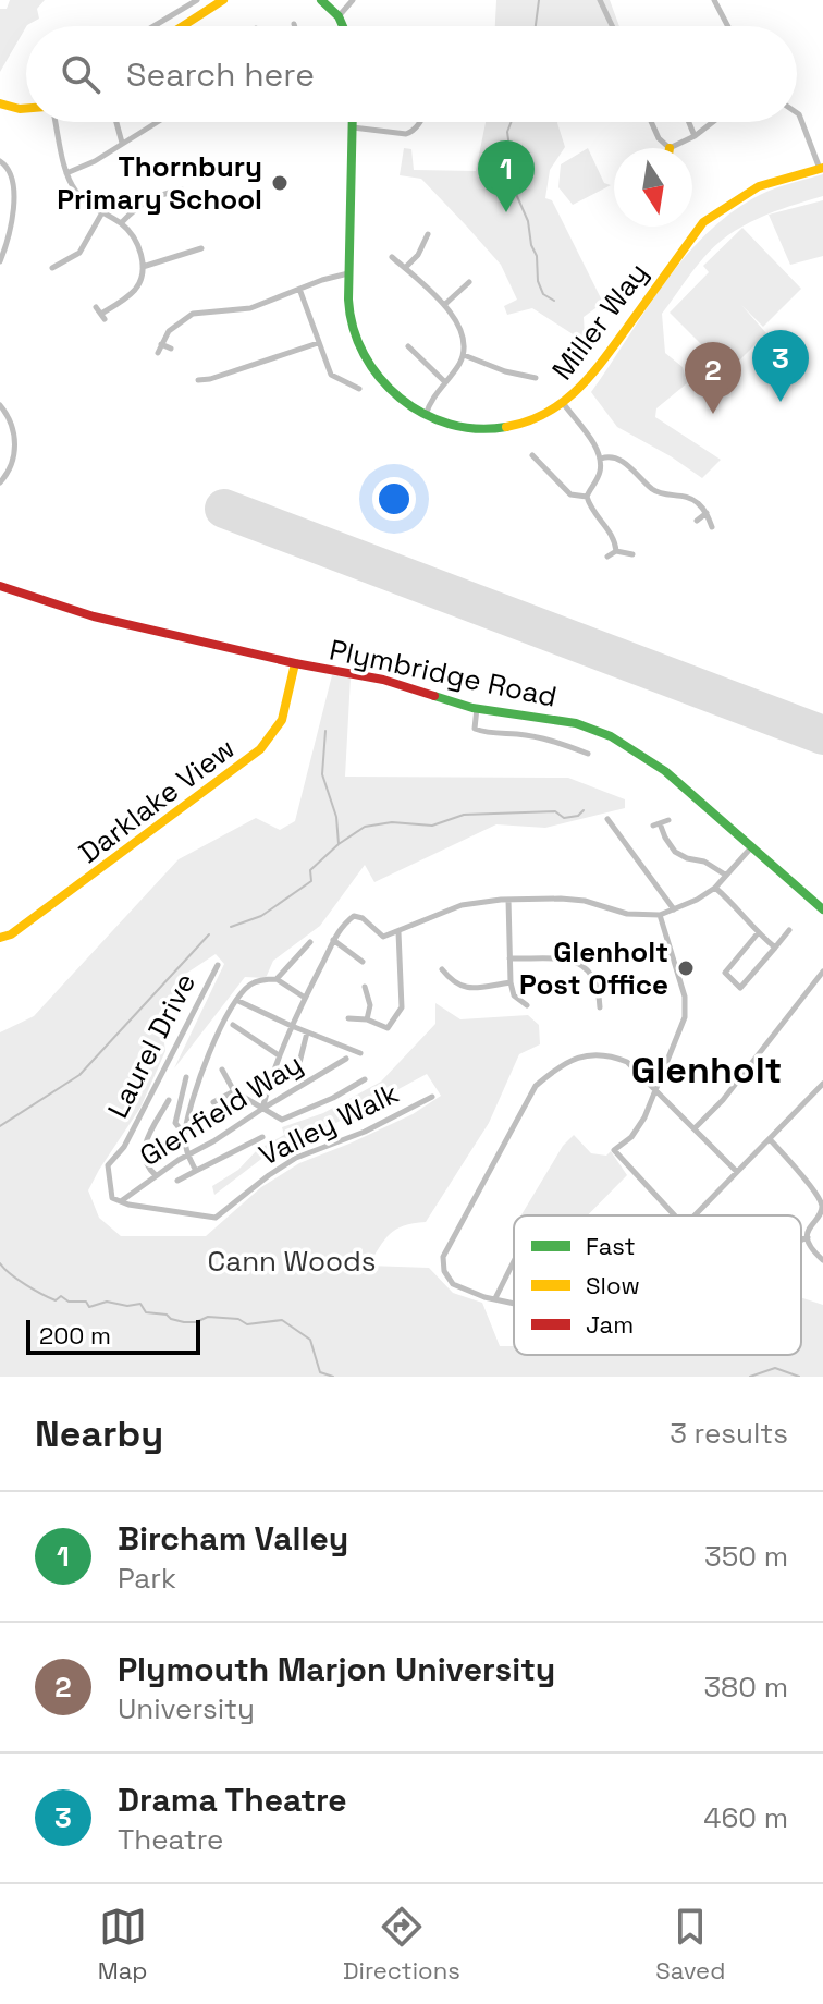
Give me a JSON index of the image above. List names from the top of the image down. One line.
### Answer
{"streets":{"street":["Miller Way","Plymbridge Road","Darklake View","Laurel Drive","Glenfield Way","Valley Walk"]},"crossings":[["Plymbridge Road","Darklake View"],["Laurel Drive","Glenfield Way"],["Laurel Drive","Valley Walk"],["Glenfield Way","Valley Walk"]],"districts":["Glenholt"],"parks":["Cann Woods"],"places":["Thornbury Primary School","Glenholt Post Office"],"legend":["Fast","Slow","Jam"],"scale_bar":"200 m","north":"bottom","page":{"search":"Search here","pins":["1","3","2"],"scale":"200 m","heading":["Nearby","3 results"],"list":[{"mark":"1","name":"Bircham Valley","note":"Park","value":"350 m"},{"mark":"2","name":"Plymouth Marjon University","note":"University","value":"380 m"},{"mark":"3","name":"Drama Theatre","note":"Theatre","value":"460 m"}],"nav":["Map","Directions","Saved"]}}
